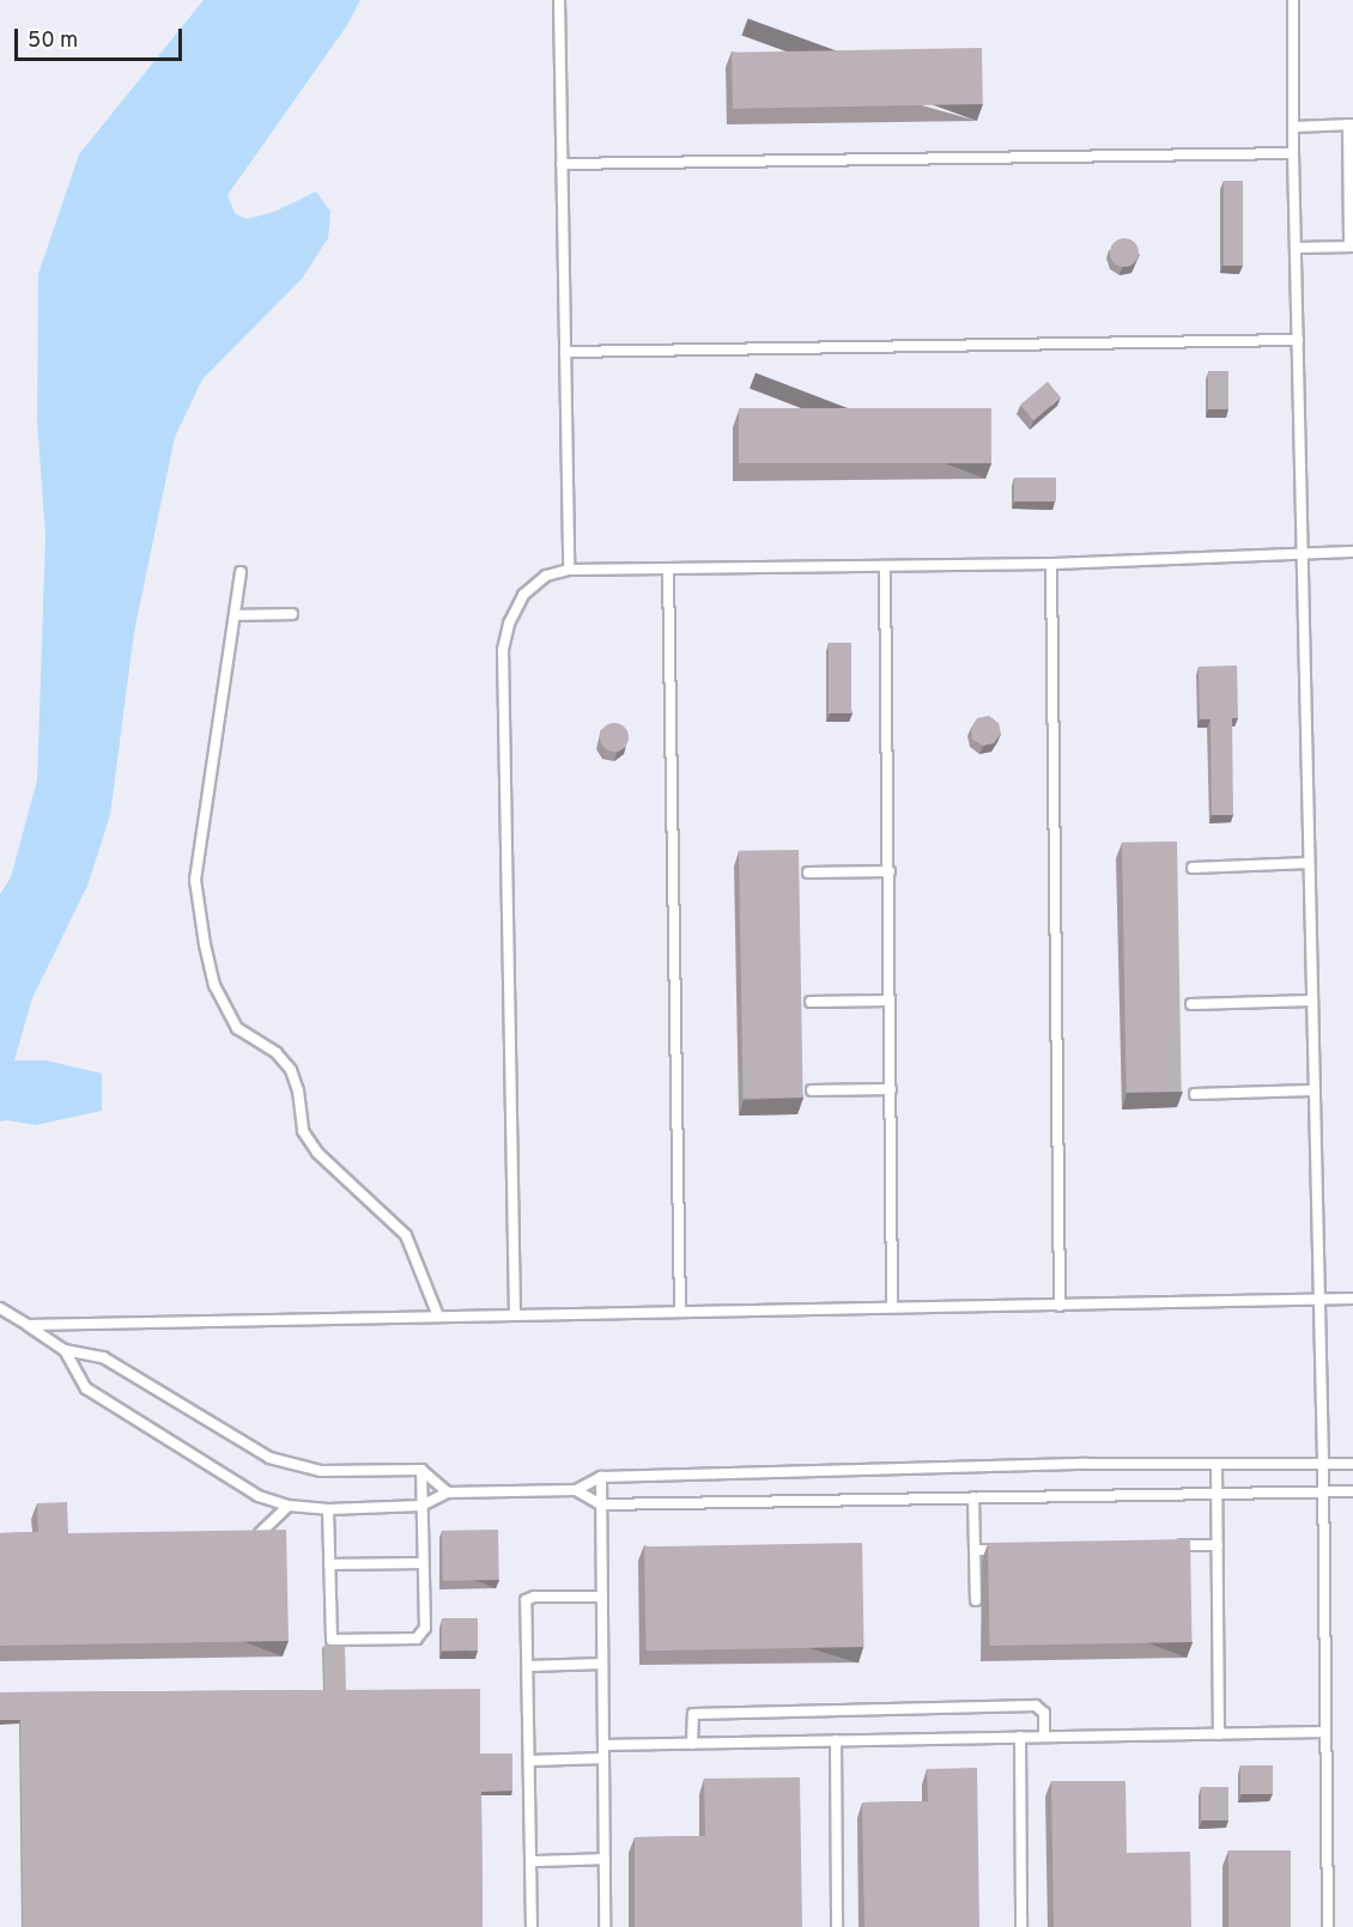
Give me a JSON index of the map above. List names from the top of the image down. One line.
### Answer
{"scale_bar":"50 m"}
